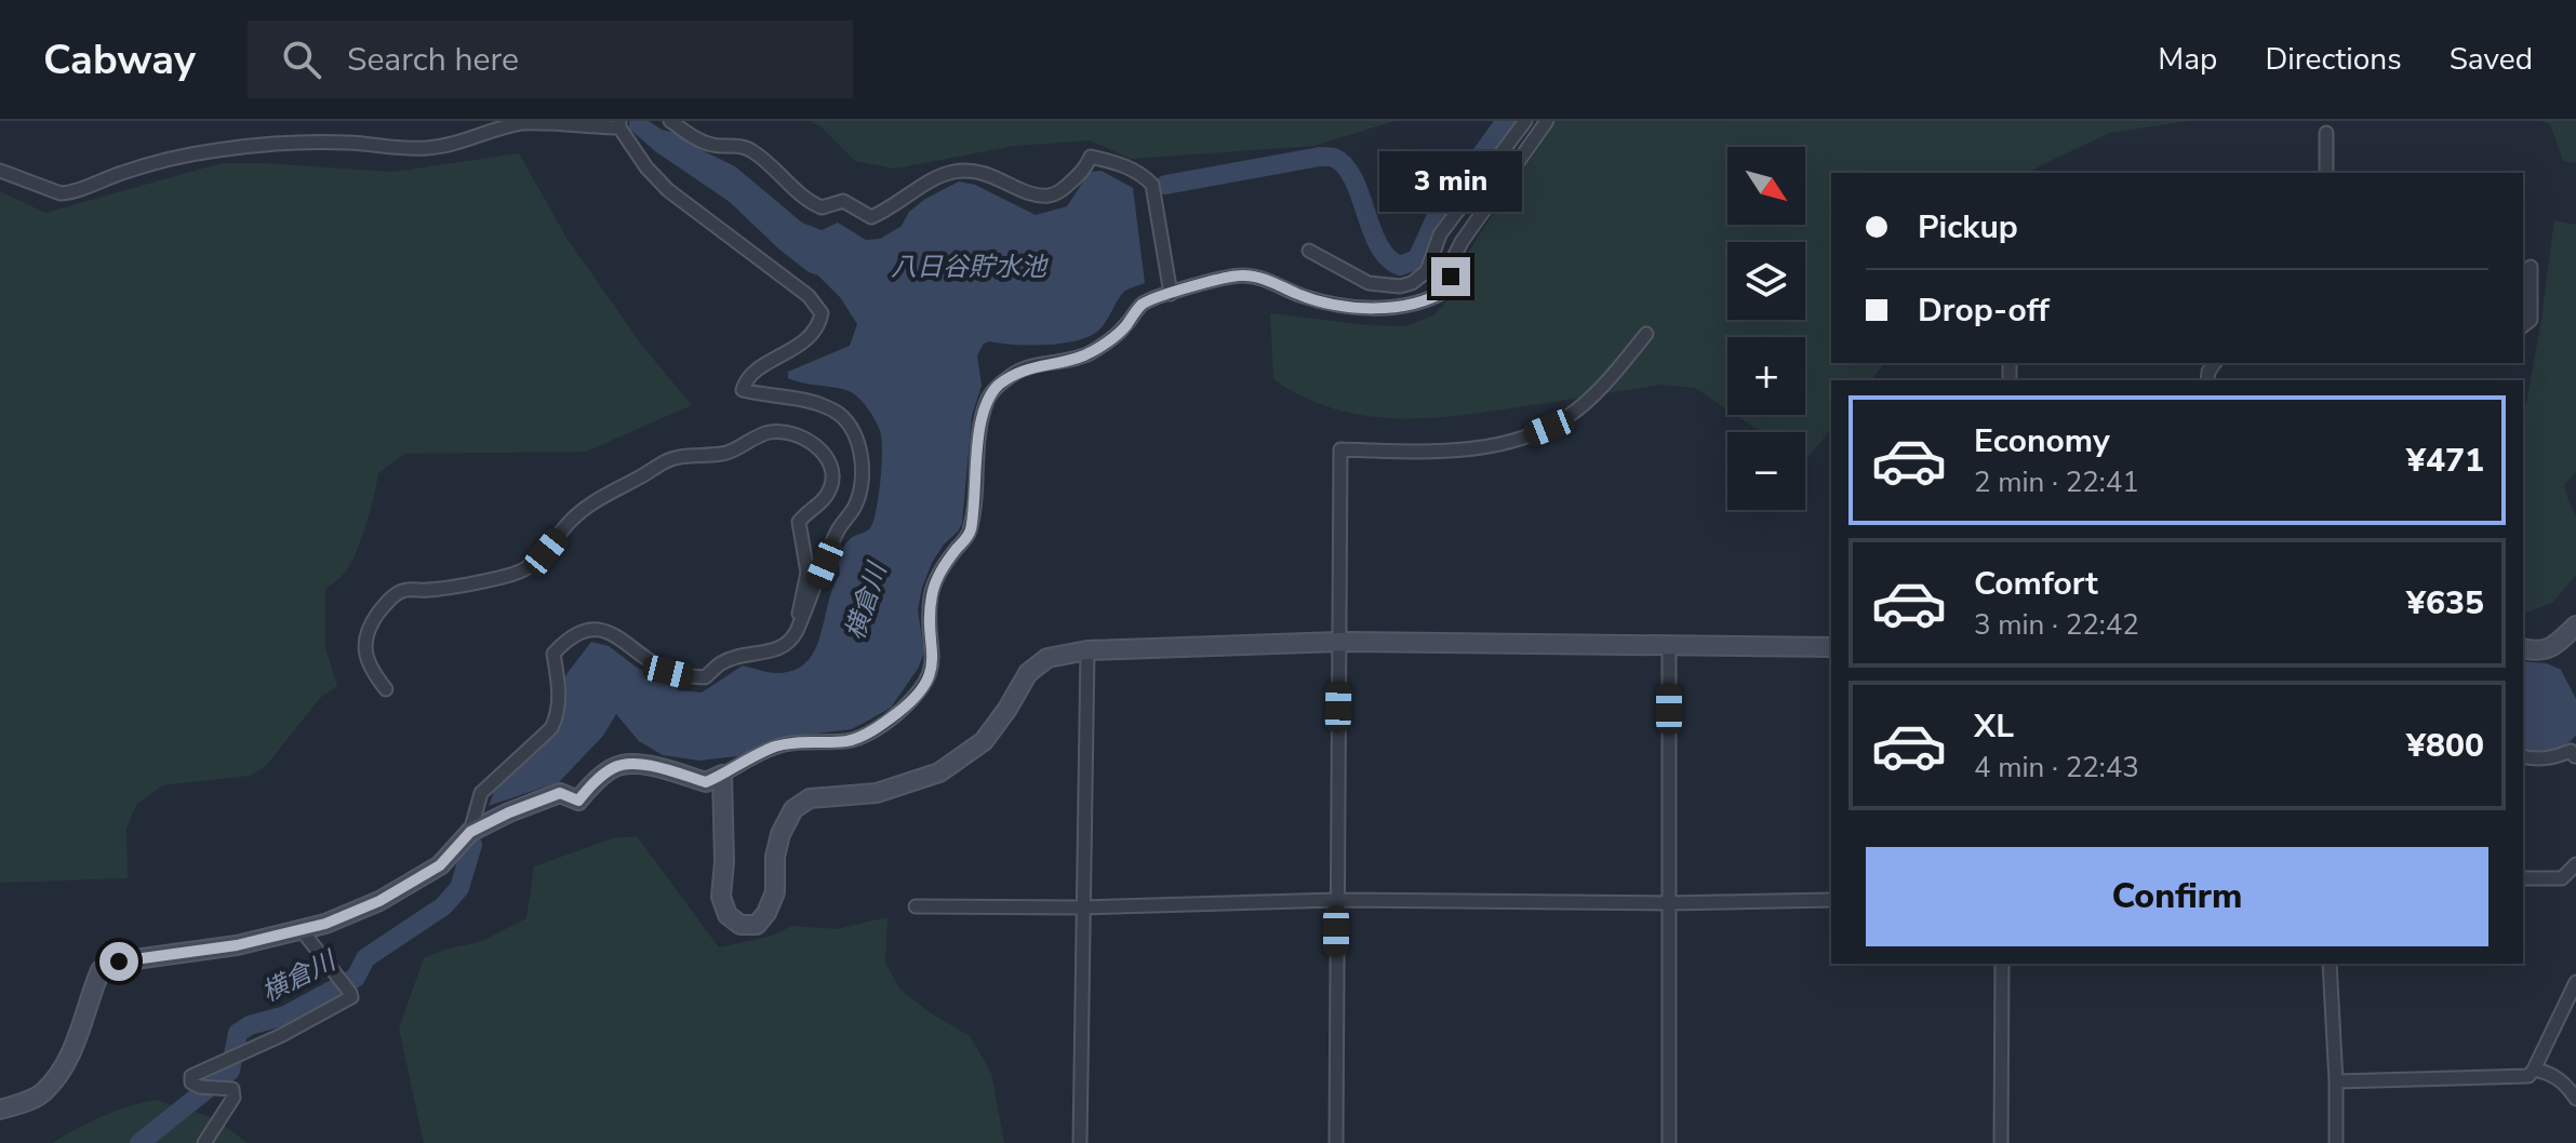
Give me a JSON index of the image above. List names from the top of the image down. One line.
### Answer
{"water":["八日谷貯水池","横倉川"],"north":"bottom right","page":{"header":"Cabway","search":"Search here","nav":["Map","Directions","Saved"],"map_buttons":["+","−"],"bubble":"3 min","banner":["Pickup","Drop-off"],"list":[{"name":"Economy","note":"2 min · 22:41","value":"¥471"},{"name":"Comfort","note":"3 min · 22:42","value":"¥635"},{"name":"XL","note":"4 min · 22:43","value":"¥800"}],"buttons":"Confirm"}}
